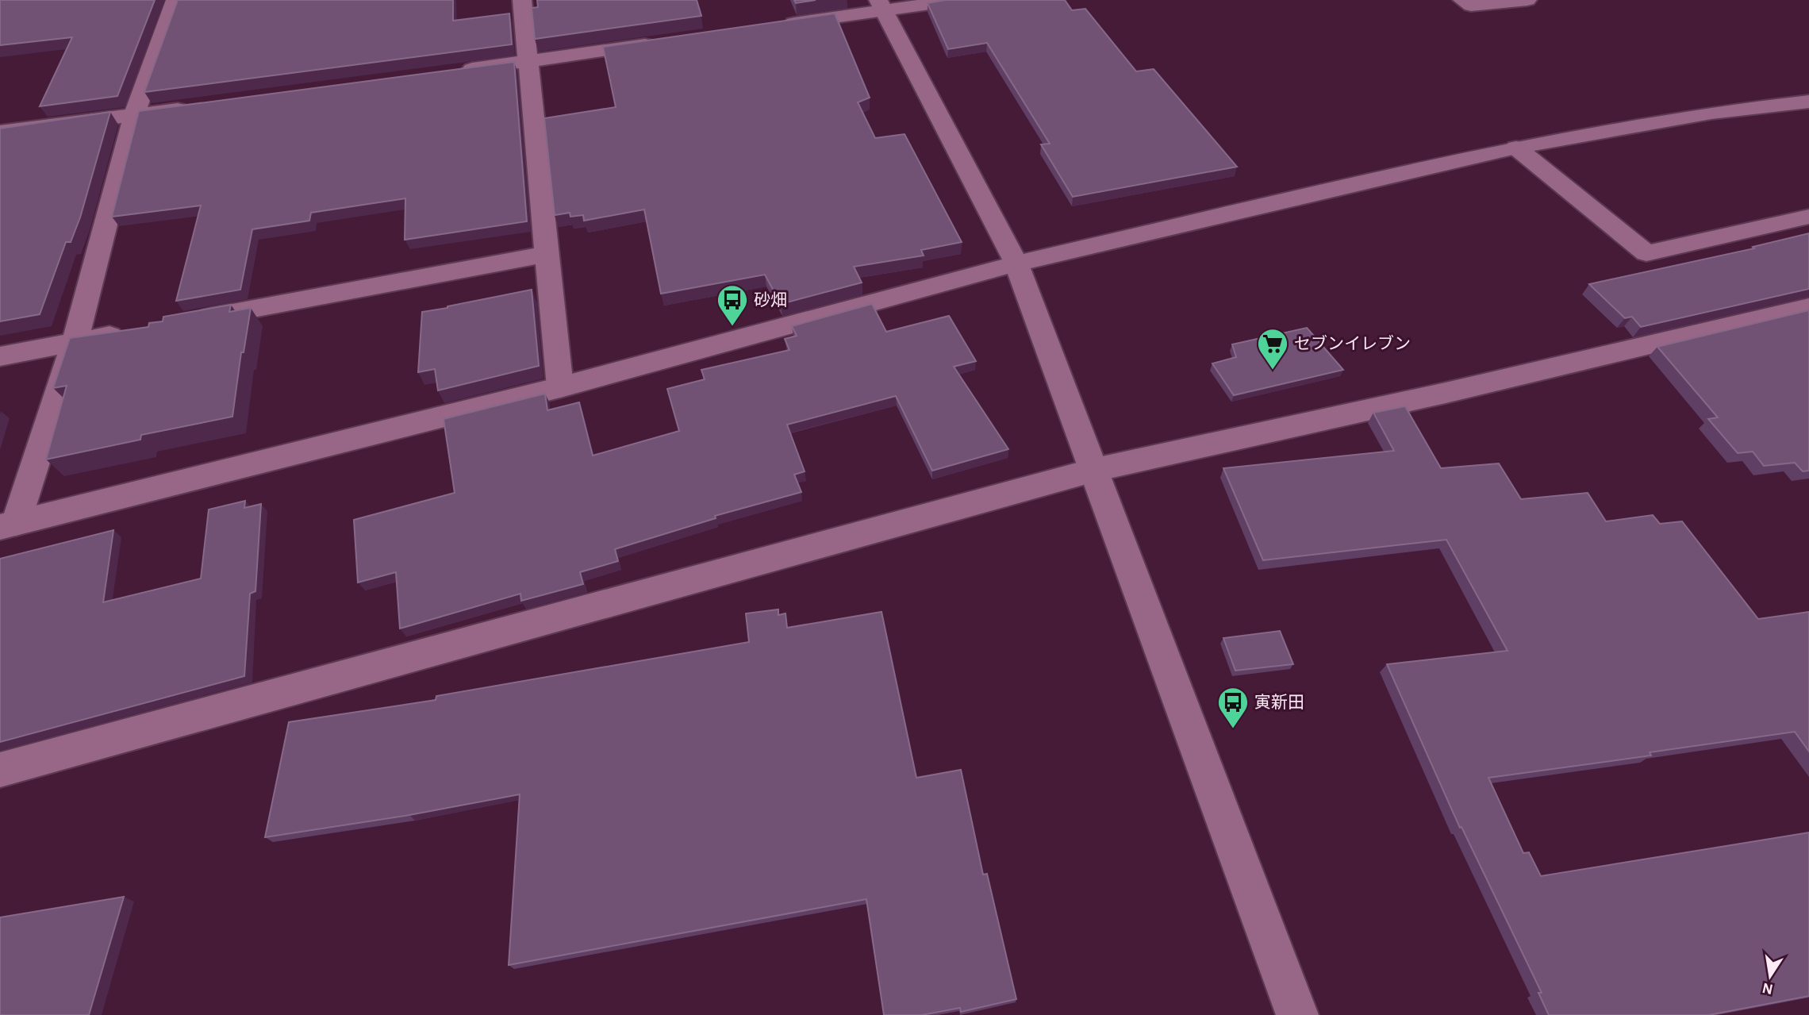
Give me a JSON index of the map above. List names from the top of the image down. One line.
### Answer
{"places":{"bus stop":["砂畑","寅新田"],"supermarket":["セブンイレブン"]},"north":"bottom"}
